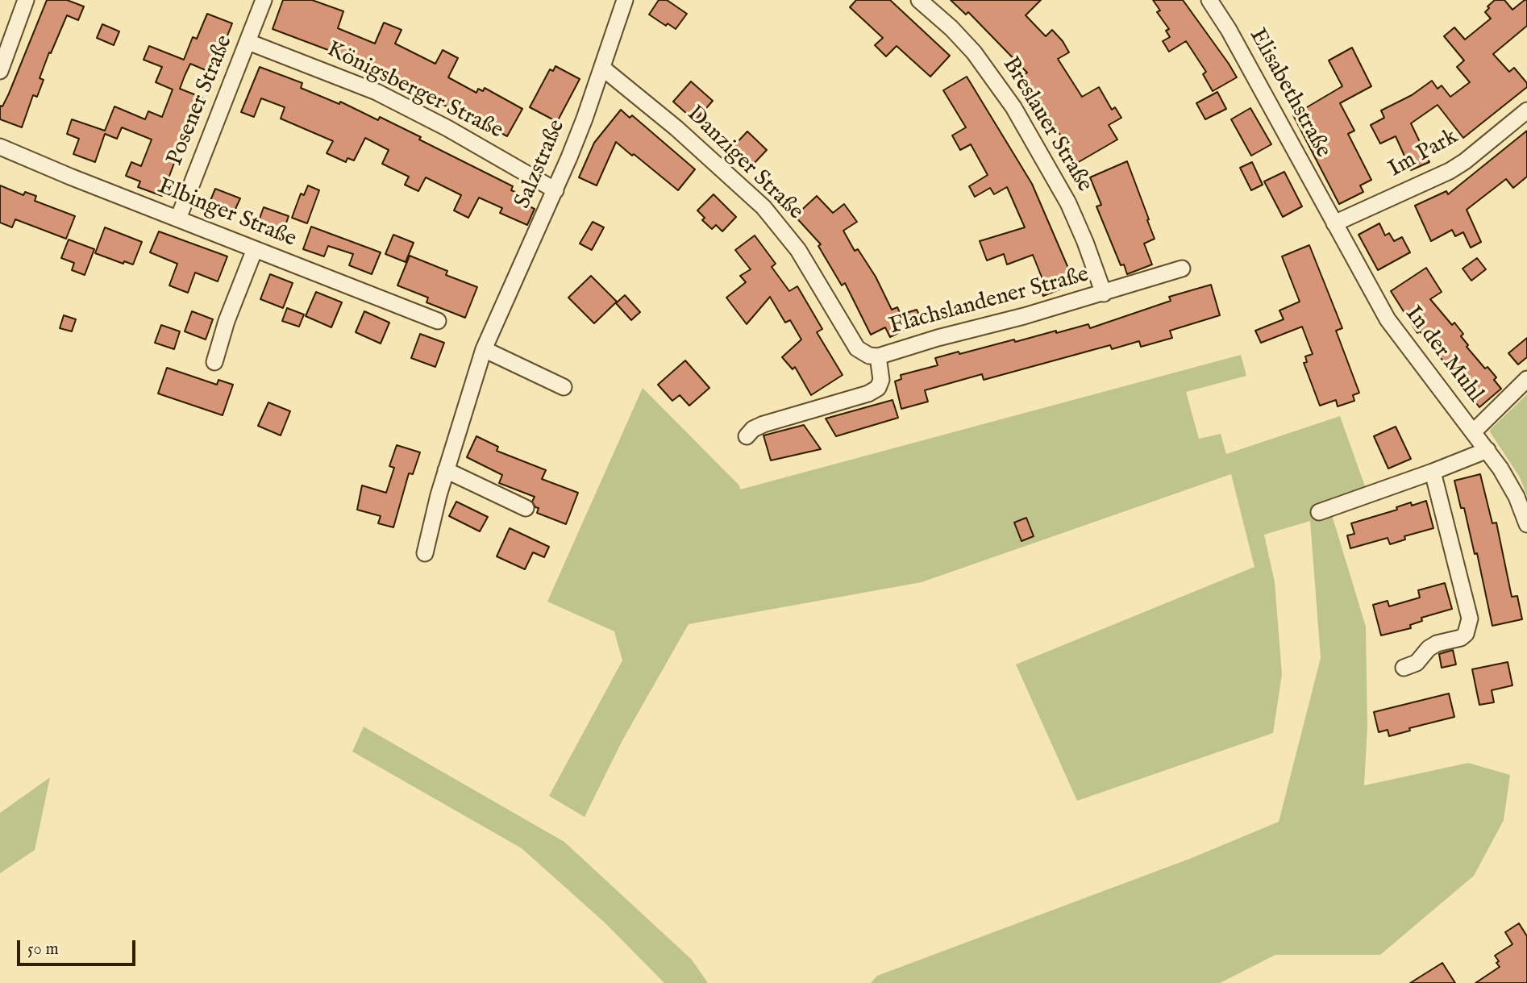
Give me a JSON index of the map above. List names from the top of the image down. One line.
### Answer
{"streets":{"street":["Königsberger Straße","Elisabethstraße","Posener Straße","Breslauer Straße","Im Park","Danziger Straße","Salzstraße","Elbinger Straße","Flachslandener Straße","In der Muhl"]},"crossings":[["Königsberger Straße","Posener Straße"],["Königsberger Straße","Salzstraße"],["Elisabethstraße","Im Park"],["Elisabethstraße","In der Muhl"],["Posener Straße","Elbinger Straße"],["Breslauer Straße","Flachslandener Straße"],["Im Park","In der Muhl"],["Danziger Straße","Salzstraße"],["Danziger Straße","Flachslandener Straße"]],"scale_bar":"50 m"}
